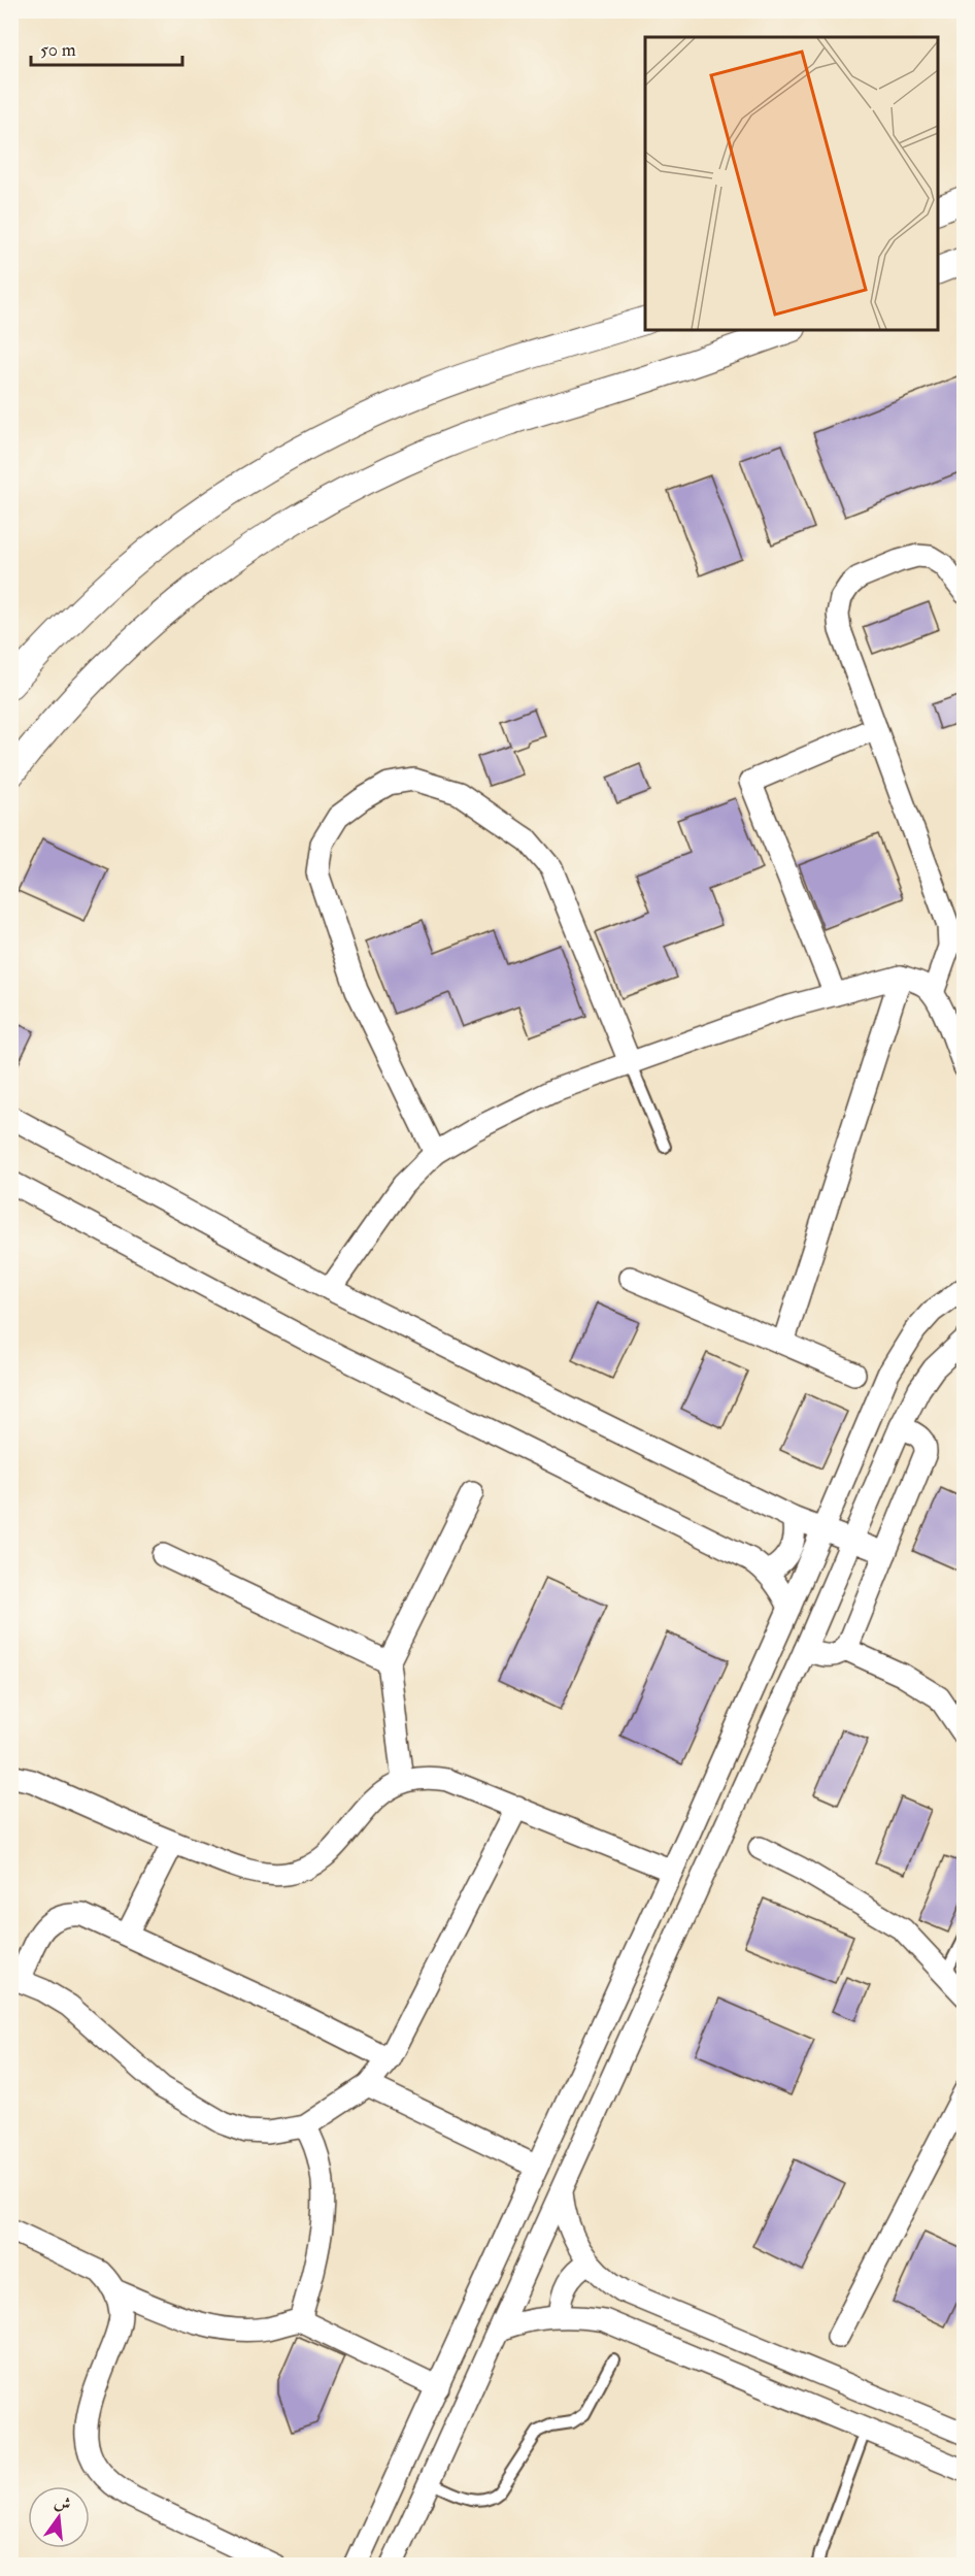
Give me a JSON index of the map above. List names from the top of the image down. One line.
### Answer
{"scale_bar":"50 m","north":"top"}
